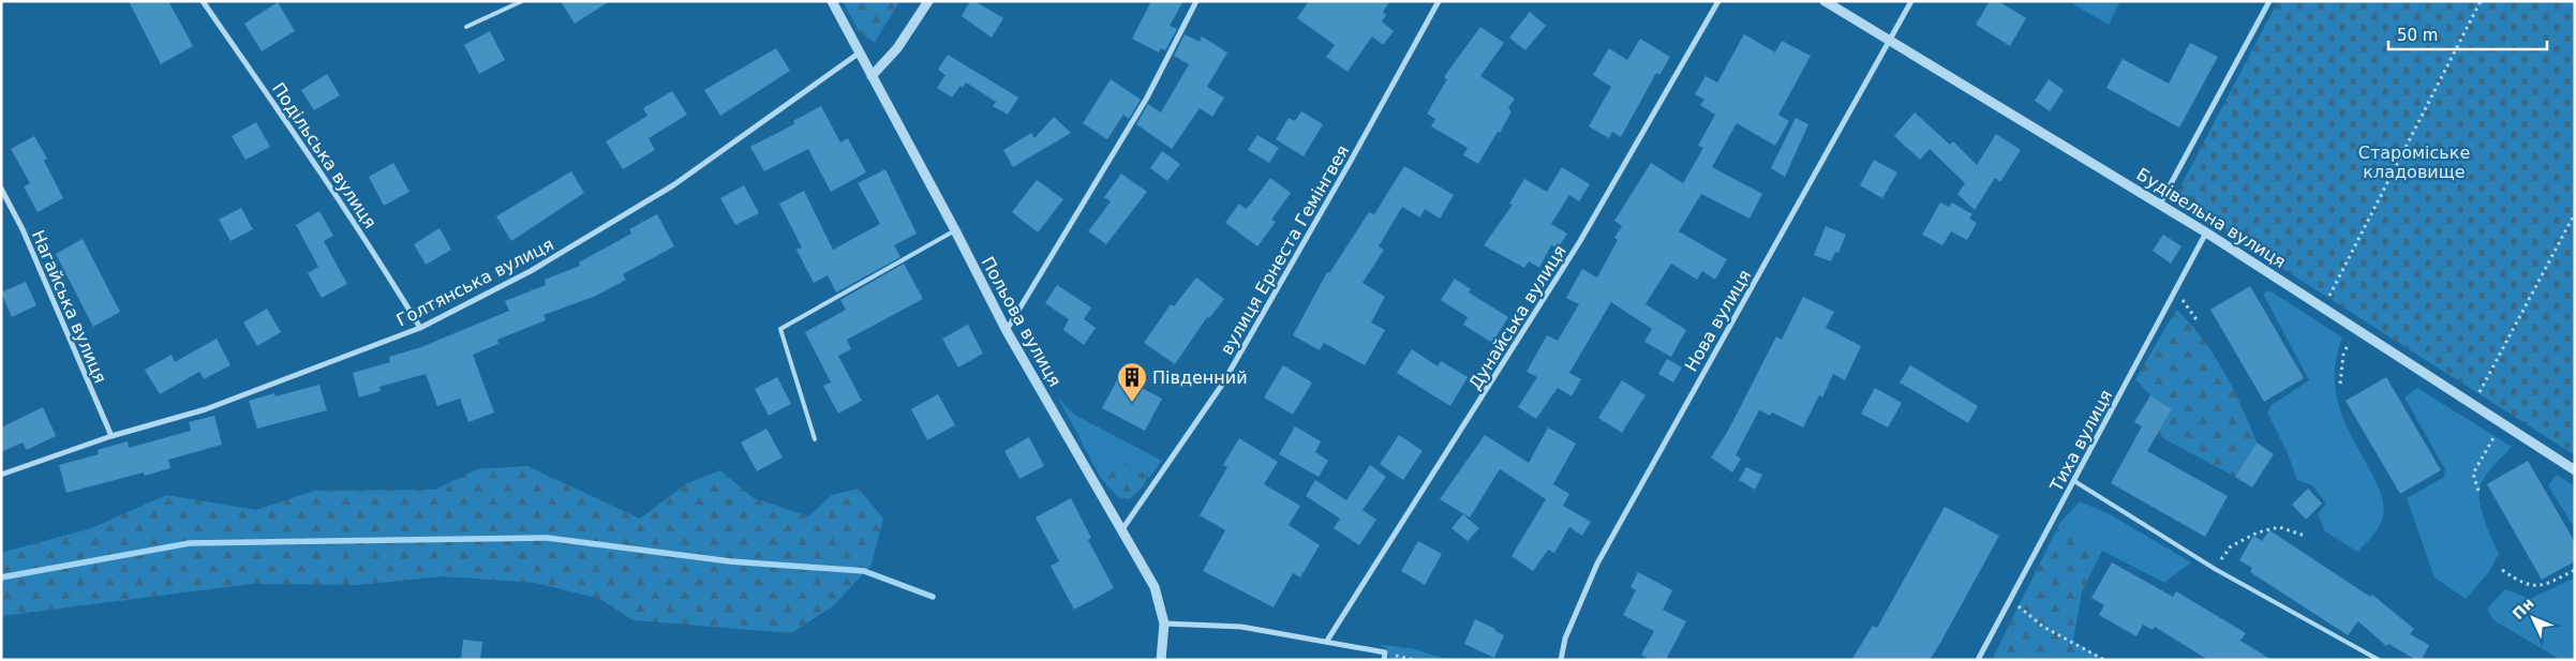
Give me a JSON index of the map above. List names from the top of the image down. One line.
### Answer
{"streets":{"street":["Подільська вулиця","Будівельна вулиця","вулиця Ернеста Гемінгвея","Голтянська вулиця","Нагайська вулиця","Дунайська вулиця","Нова вулиця","Польова вулиця","Тиха вулиця"]},"crossings":[["Подільська вулиця","Голтянська вулиця"],["Будівельна вулиця","Нова вулиця"],["Будівельна вулиця","Тиха вулиця"],["вулиця Ернеста Гемінгвея","Польова вулиця"],["Голтянська вулиця","Нагайська вулиця"],["Голтянська вулиця","Польова вулиця"]],"parks":["Староміське кладовище"],"places":{"building":["Південний"]},"scale_bar":"50 m","north":"top left"}
